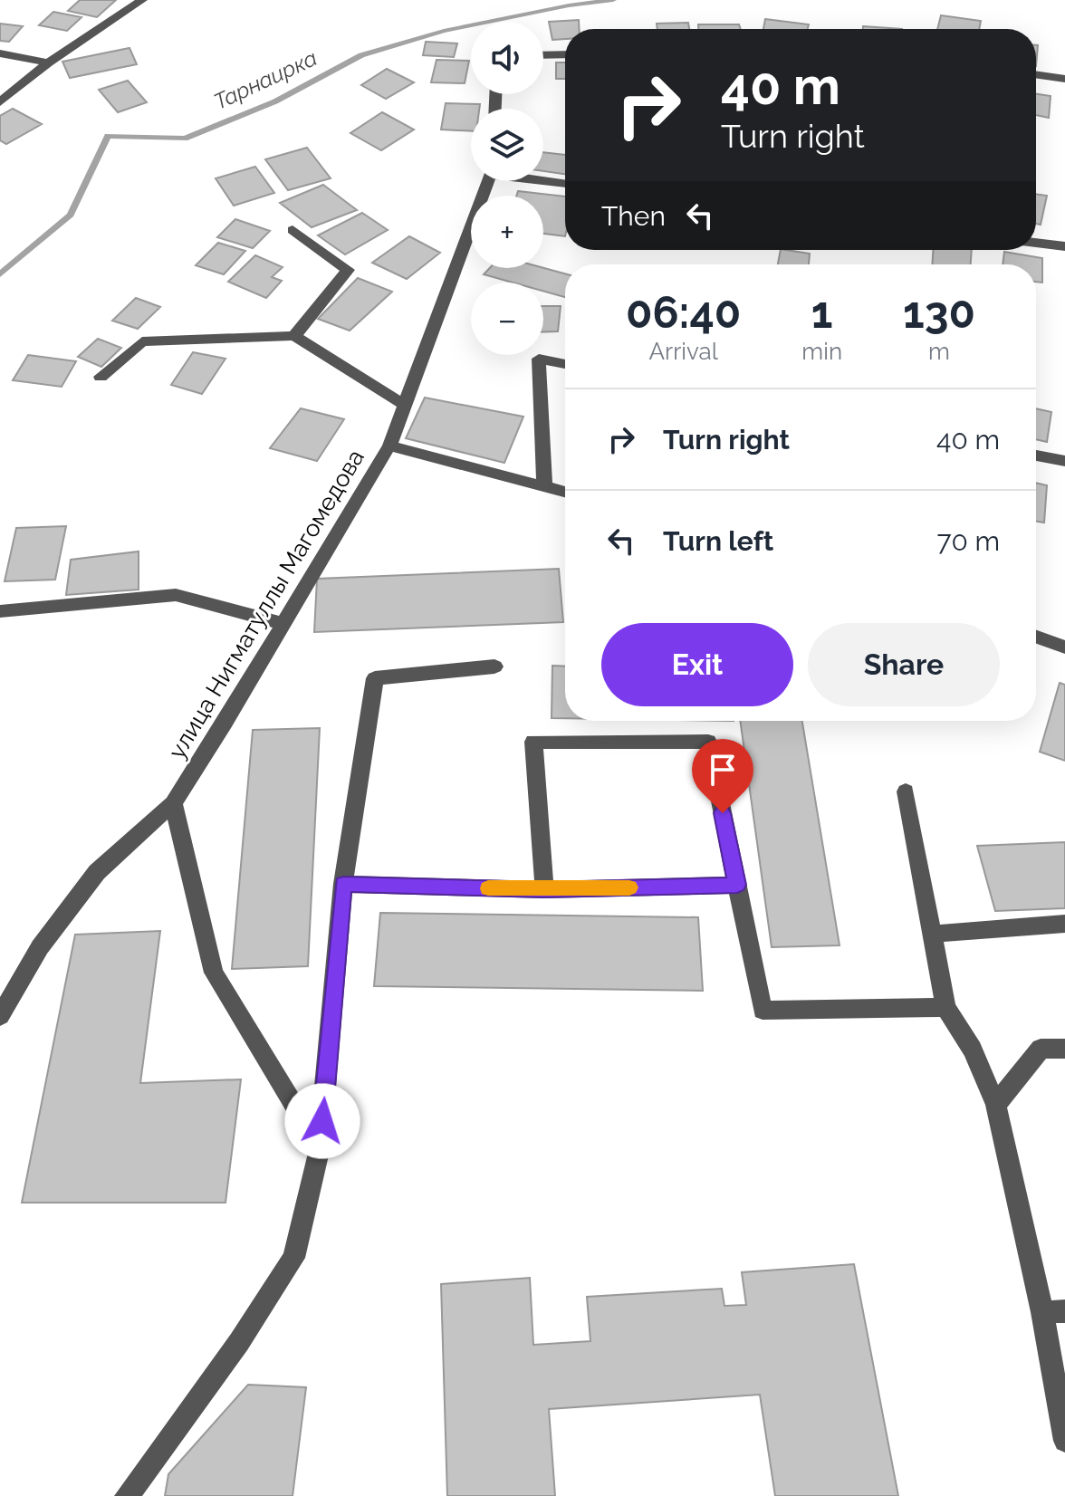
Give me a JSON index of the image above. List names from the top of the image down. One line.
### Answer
{"streets":{"street":["улица Нигматуллы Магомедова"]},"water":["Тарнаирка"],"page":{"map_buttons":["+","−"],"turn":["40 m","Turn right"],"then":"Then","eta":["06:40","Arrival","1","min","130","m"],"list":[{"name":"Turn right","value":"40 m"},{"name":"Turn left","value":"70 m"}],"buttons":["Exit","Share"]}}
